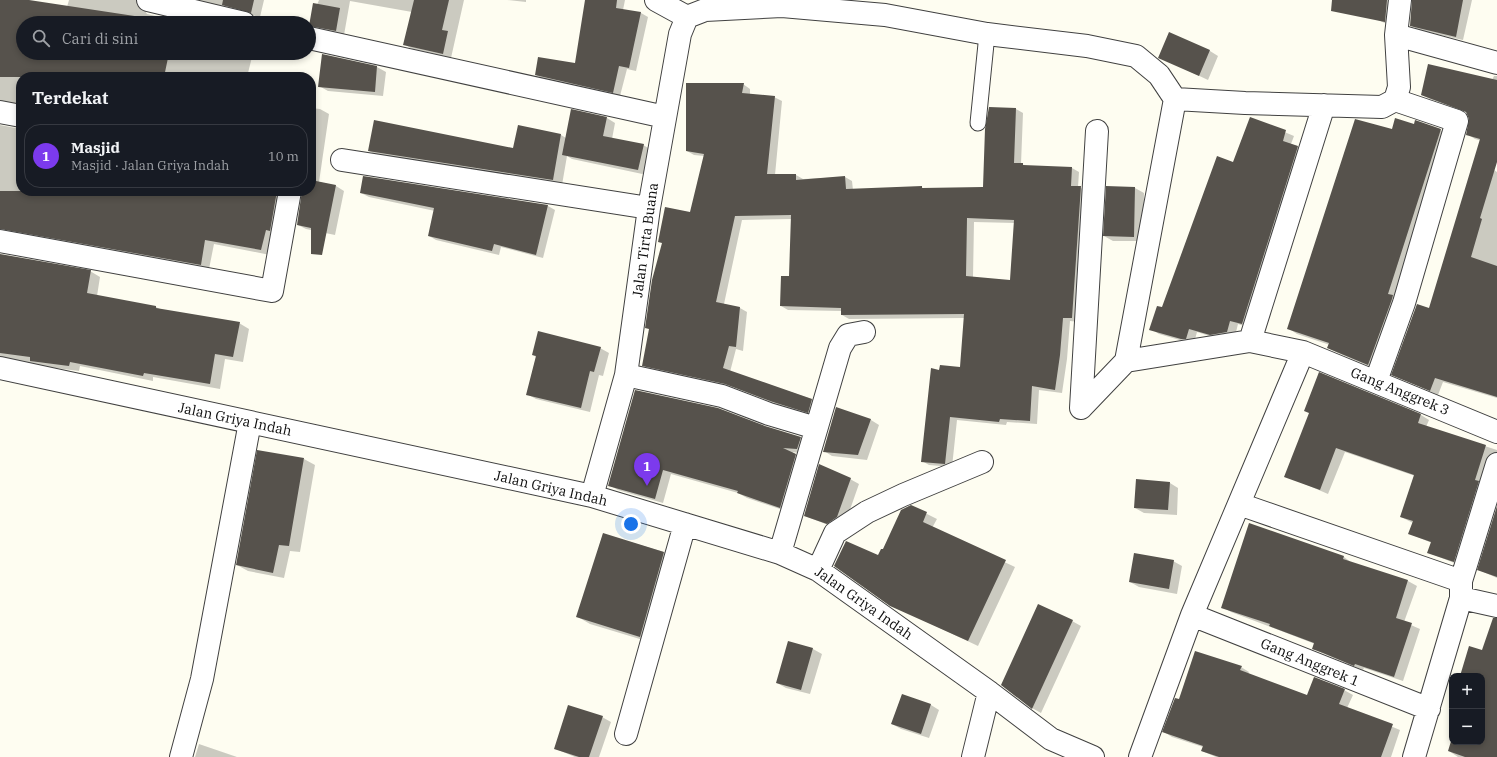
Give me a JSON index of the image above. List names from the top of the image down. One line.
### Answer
{"streets":{"street":["Jalan Tirta Buana","Gang Anggrek 3","Jalan Griya Indah","Gang Anggrek 1"]},"crossings":[["Jalan Tirta Buana","Jalan Griya Indah"]],"page":{"search":"Cari di sini","heading":"Terdekat","list":[{"mark":"1","name":"Masjid","note":"Masjid · Jalan Griya Indah","value":"10 m"}],"pins":"1","map_buttons":["+","−"]}}
